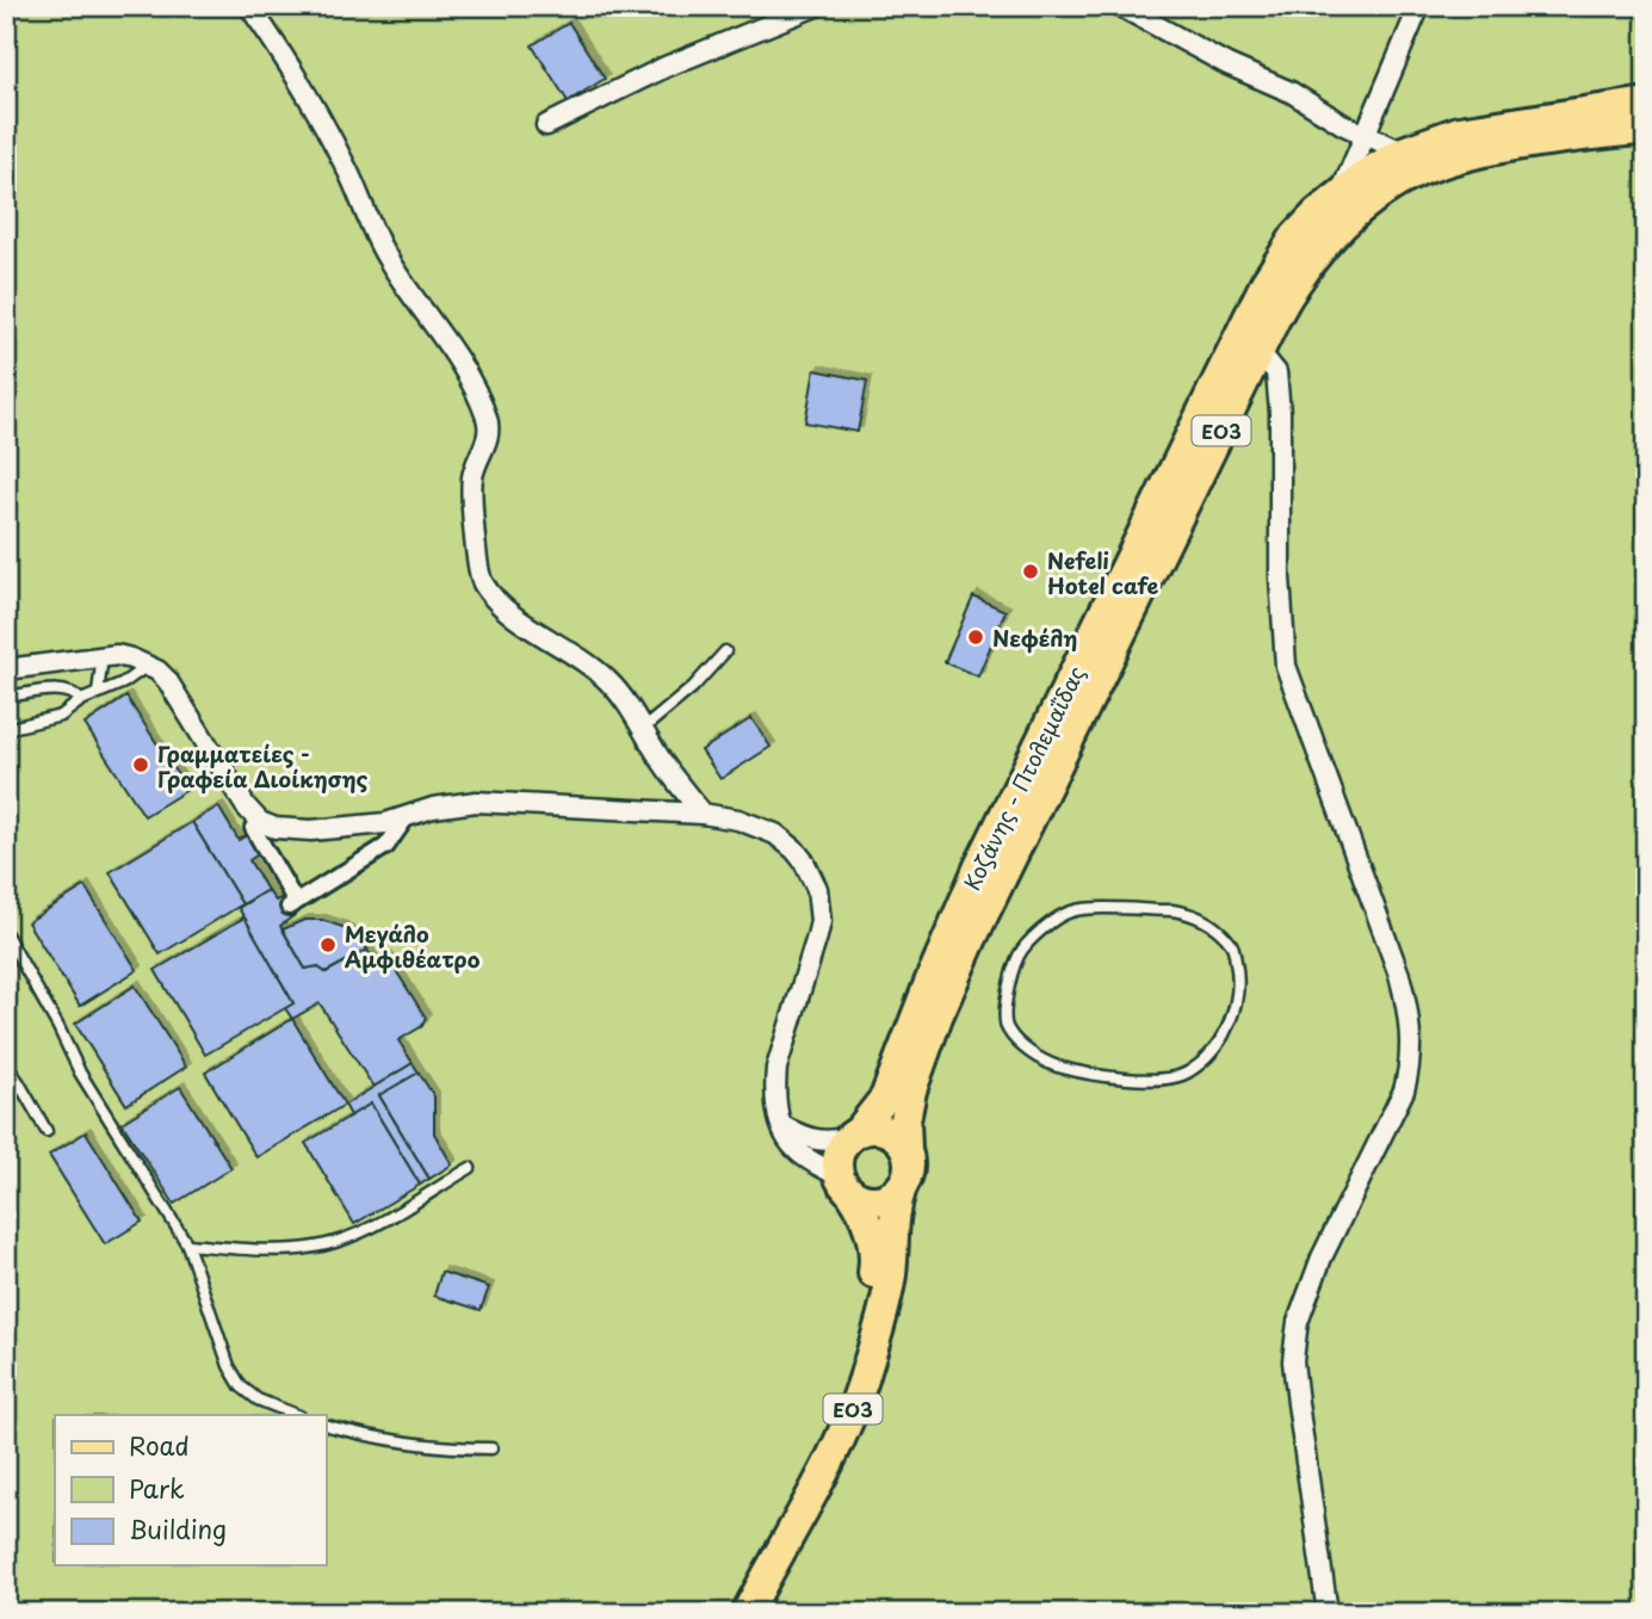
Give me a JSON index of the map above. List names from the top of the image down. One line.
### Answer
{"streets":{"main road":["ΕΟ3","Κοζάνης - Πτολεμαΐδας"]},"crossings":[["ΕΟ3","Κοζάνης - Πτολεμαΐδας"]],"places":["Nefeli Hotel cafe","Νεφέλη","Γραμματείες - Γραφεία Διοίκησης","Μεγάλο Αμφιθέατρο"],"legend":["Road","Park","Building"]}
